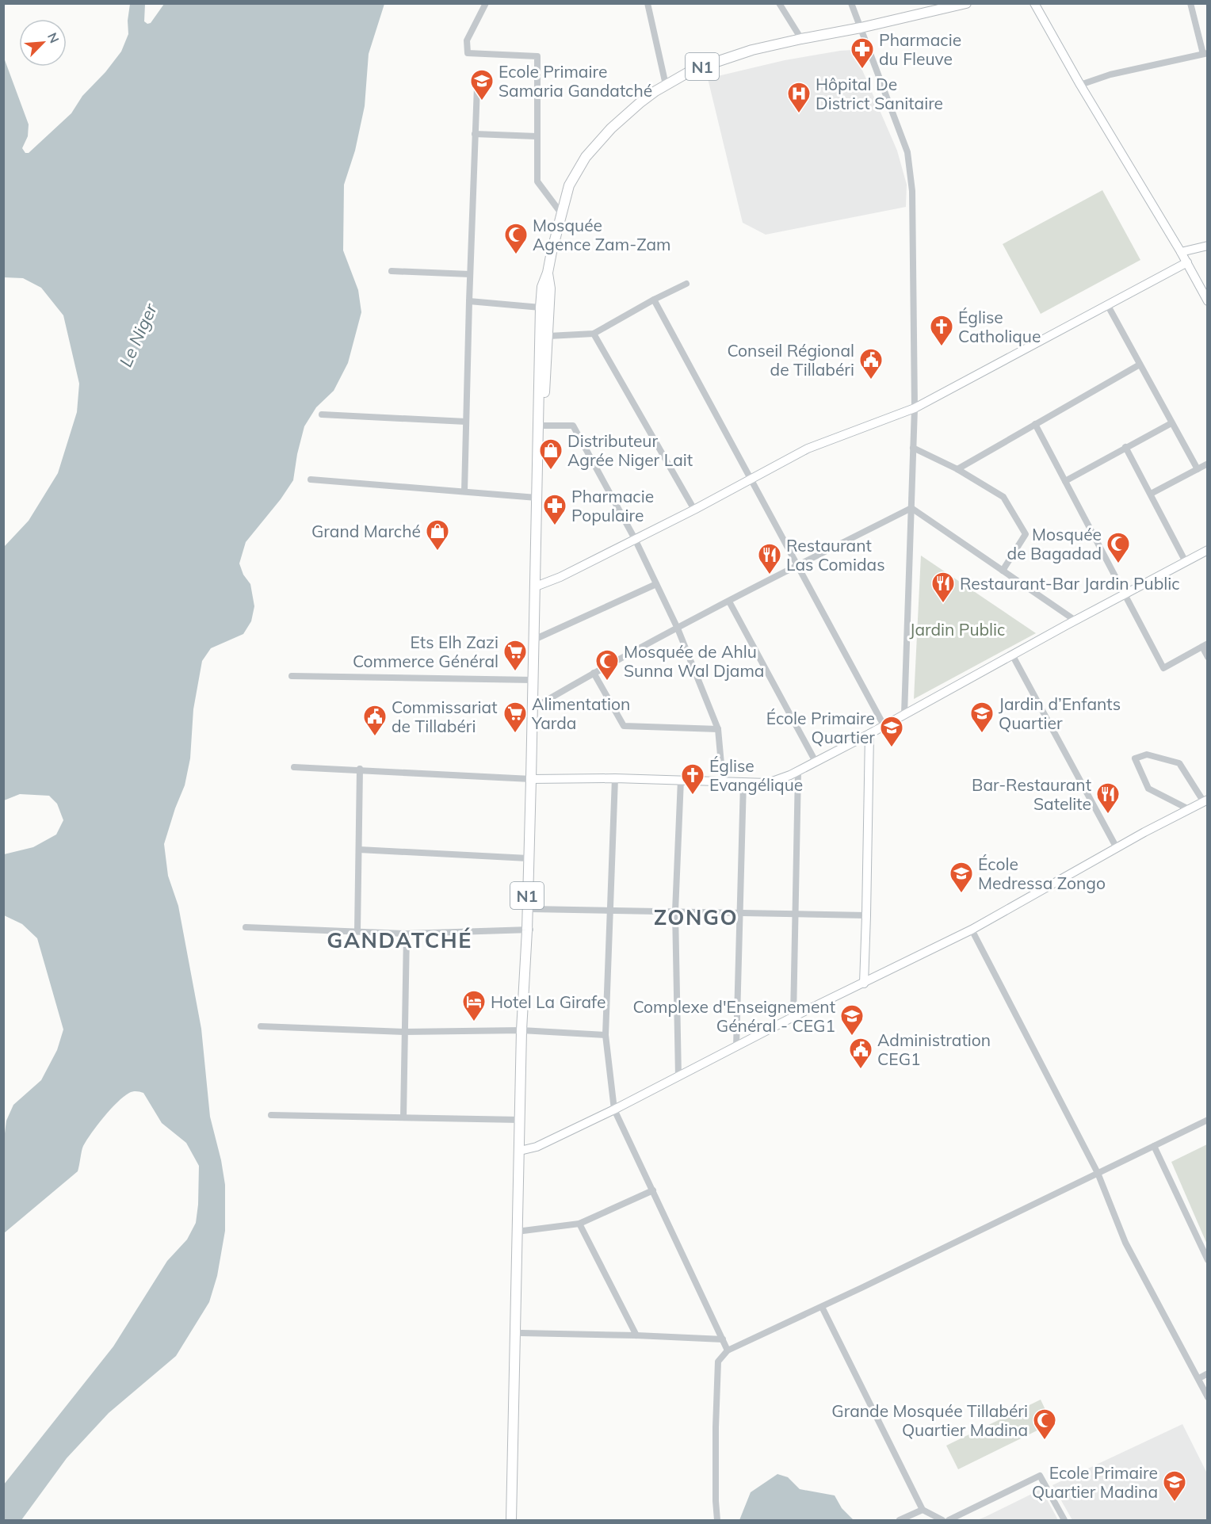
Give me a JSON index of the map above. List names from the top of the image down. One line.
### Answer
{"streets":{"main road":["N1"]},"districts":["ZONGO","GANDATCHÉ"],"water":["Le Niger"],"parks":["Jardin Public"],"places":{"pharmacy":["Pharmacie du Fleuve","Pharmacie Populaire"],"school or university":["Ecole Primaire Samaria Gandatché","Jardin d’Enfants Quartier","École Primaire Quartier","École Medressa Zongo","Complexe d'Enseignement Général - CEG1","Ecole Primaire Quartier Madina"],"hospital":["Hôpital De District Sanitaire"],"mosque":["Mosquée Agence Zam-Zam","Mosquée de Bagadad","Mosquée de Ahlu Sunna Wal Djama","Grande Mosquée Tillabéri Quartier Madina"],"church":["Église Catholique","Église Evangélique"],"public building":["Conseil Régional de Tillabéri","Commissariat de Tillabéri","Administration CEG1"],"shop":["Distributeur Agrée Niger Lait","Grand Marché"],"restaurant":["Restaurant Las Comidas","Restaurant-Bar Jardin Public","Bar-Restaurant Satelite"],"supermarket":["Ets Elh Zazi Commerce Général","Alimentation Yarda"],"hotel":["Hotel La Girafe"]},"north":"top right"}
